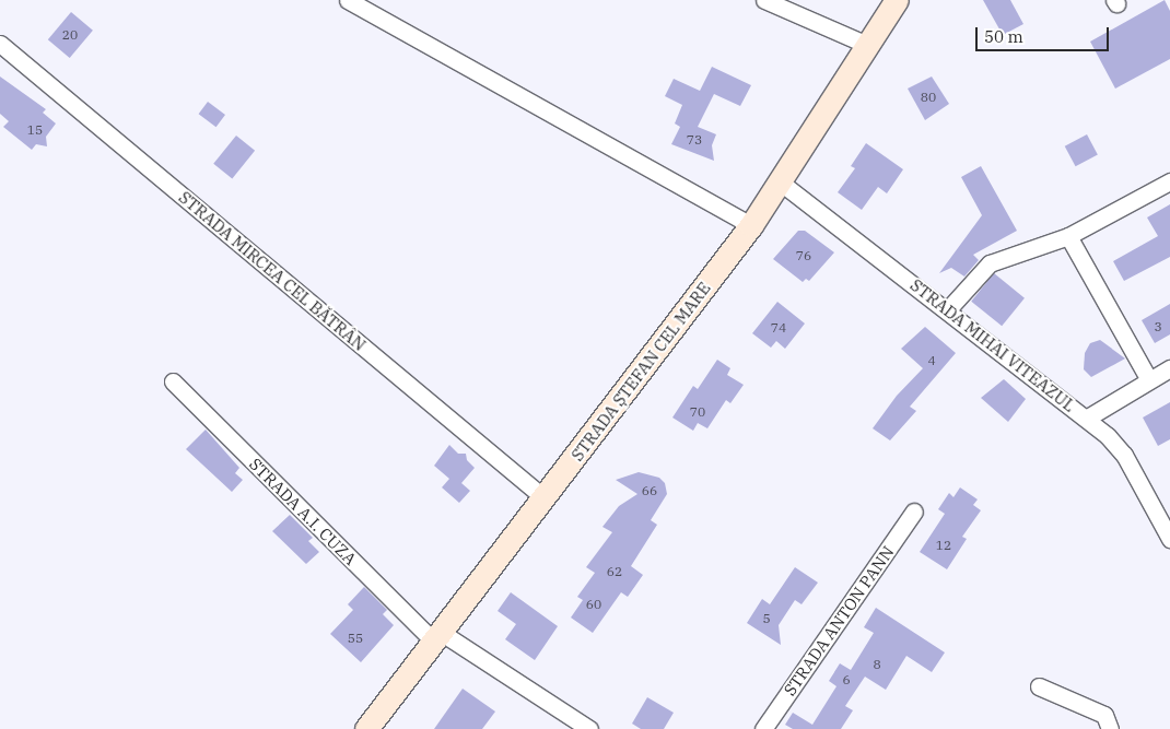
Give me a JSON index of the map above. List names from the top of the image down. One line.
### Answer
{"streets":{"street":["STRADA MIRCEA CEL BĂTRÂN","STRADA MIHAI VITEAZUL","STRADA ȘTEFAN CEL MARE","STRADA A.I. CUZA","STRADA ANTON PANN"]},"crossings":[["STRADA MIRCEA CEL BĂTRÂN","STRADA ȘTEFAN CEL MARE"],["STRADA MIHAI VITEAZUL","STRADA ȘTEFAN CEL MARE"],["STRADA ȘTEFAN CEL MARE","STRADA A.I. CUZA"]],"house_numbers":["20","80","15","73","76","3","74","4","70","66","12","62","60","5","55","8","6"],"scale_bar":"50 m"}
